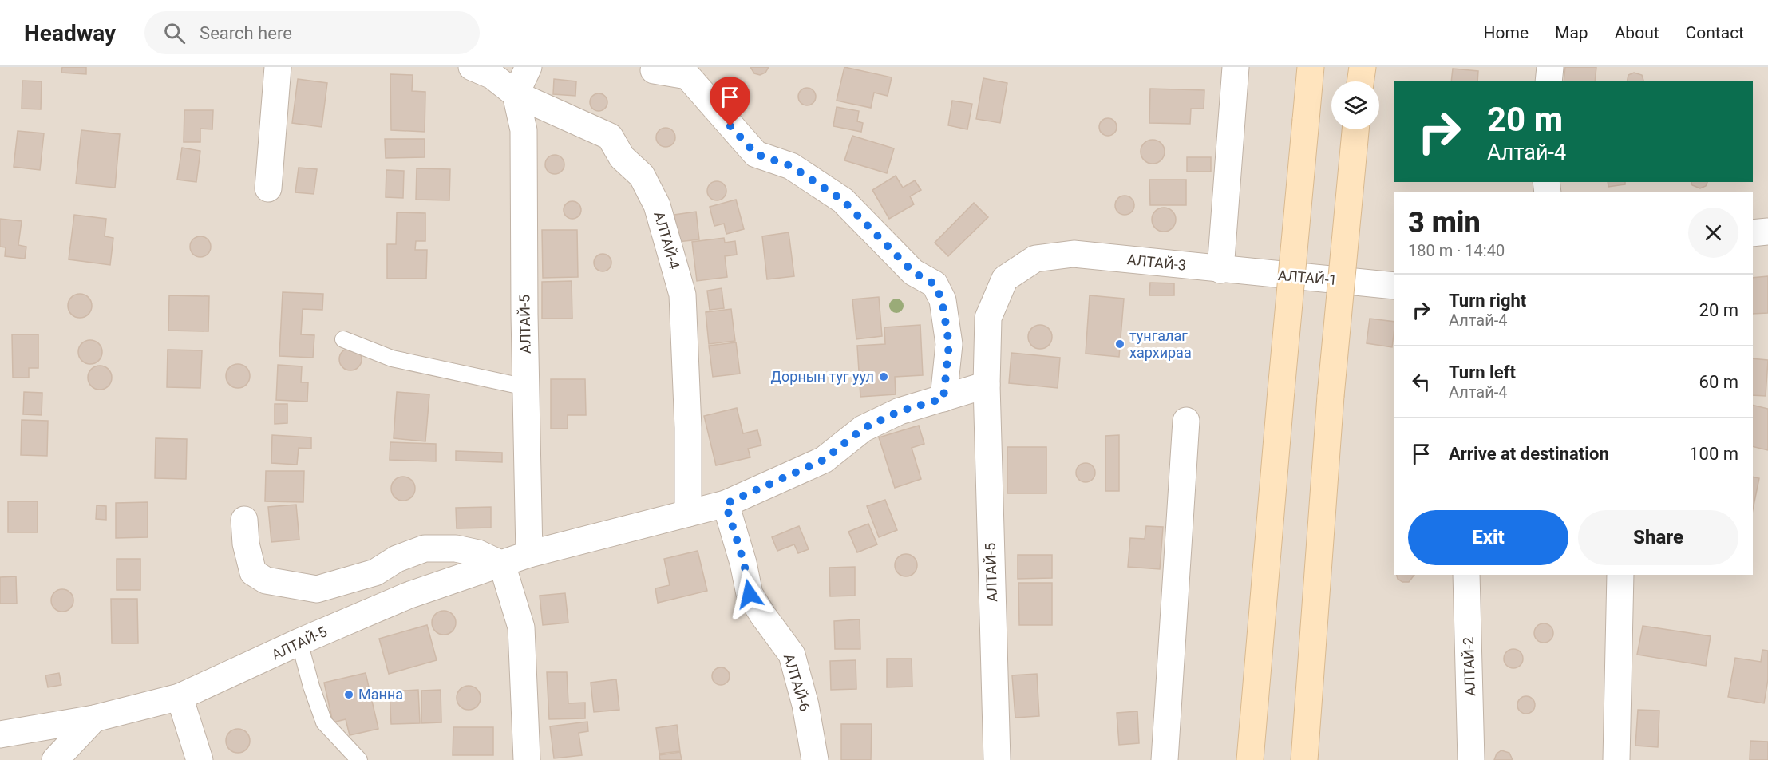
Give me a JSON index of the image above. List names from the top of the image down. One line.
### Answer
{"streets":{"street":["АЛТАЙ-4","АЛТАЙ-3","АЛТАЙ-1","АЛТАЙ-5","АЛТАЙ-2","АЛТАЙ-6"]},"crossings":[["АЛТАЙ-4","АЛТАЙ-5"],["АЛТАЙ-3","АЛТАЙ-1"],["АЛТАЙ-3","АЛТАЙ-5"]],"places":["тунгалаг хархираа","Дорнын туг уул","Манна"],"page":{"header":"Headway","search":"Search here","nav":["Home","Map","About","Contact"],"turn":["20 m","Алтай-4"],"heading":["3 min","180 m · 14:40"],"list":[{"name":"Turn right","note":"Алтай-4","value":"20 m"},{"name":"Turn left","note":"Алтай-4","value":"60 m"},{"name":"Arrive at destination","value":"100 m"}],"buttons":["Exit","Share"]}}
